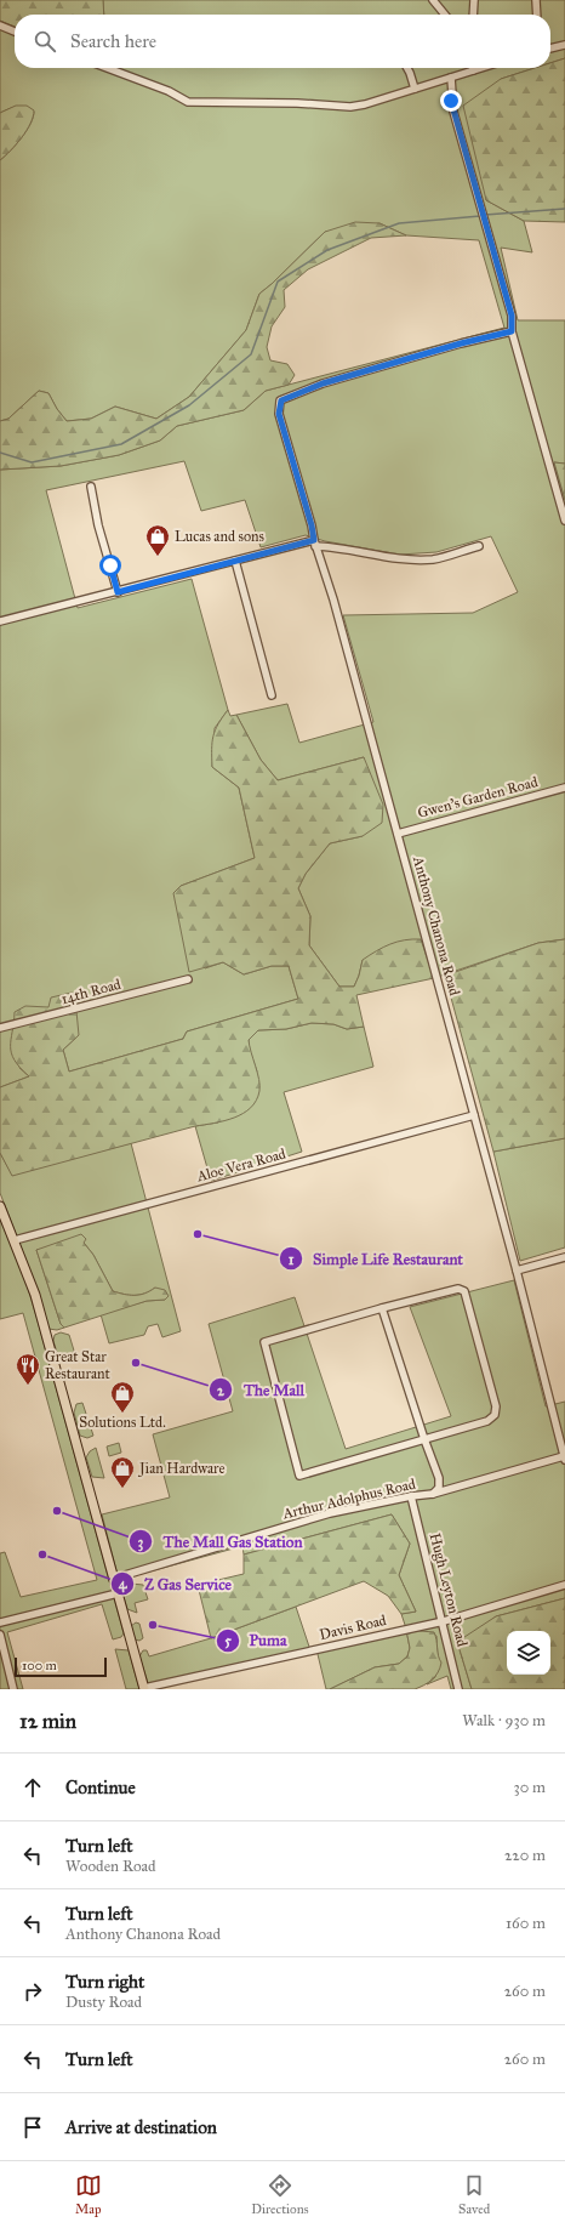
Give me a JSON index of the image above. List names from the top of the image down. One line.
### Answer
{"streets":{"street":["Gwen's Garden Road","Anthony Chanona Road","14th Road","Aloe Vera Road","Arthur Adolphus Road","Hugh Leyton Road","Davis Road"]},"crossings":[["Gwen's Garden Road","Anthony Chanona Road"],["Anthony Chanona Road","Aloe Vera Road"],["Anthony Chanona Road","Arthur Adolphus Road"],["Arthur Adolphus Road","Hugh Leyton Road"],["Hugh Leyton Road","Davis Road"]],"places":{"shop":["Lucas and sons","Solutions Ltd.","Jian Hardware"],"other":["Simple Life Restaurant","The Mall","The Mall Gas Station","Z Gas Service","Puma"],"restaurant":["Great Star Restaurant"]},"scale_bar":"100 m","page":{"search":"Search here","scale":"100 m","heading":["12 min","Walk · 930 m"],"list":[["Continue","30 m"],["Turn left","Wooden Road","220 m"],["Turn left","Anthony Chanona Road","160 m"],["Turn right","Dusty Road","260 m"],["Turn left","260 m"],"Arrive at destination"],"nav":["Map","Directions","Saved"]}}
